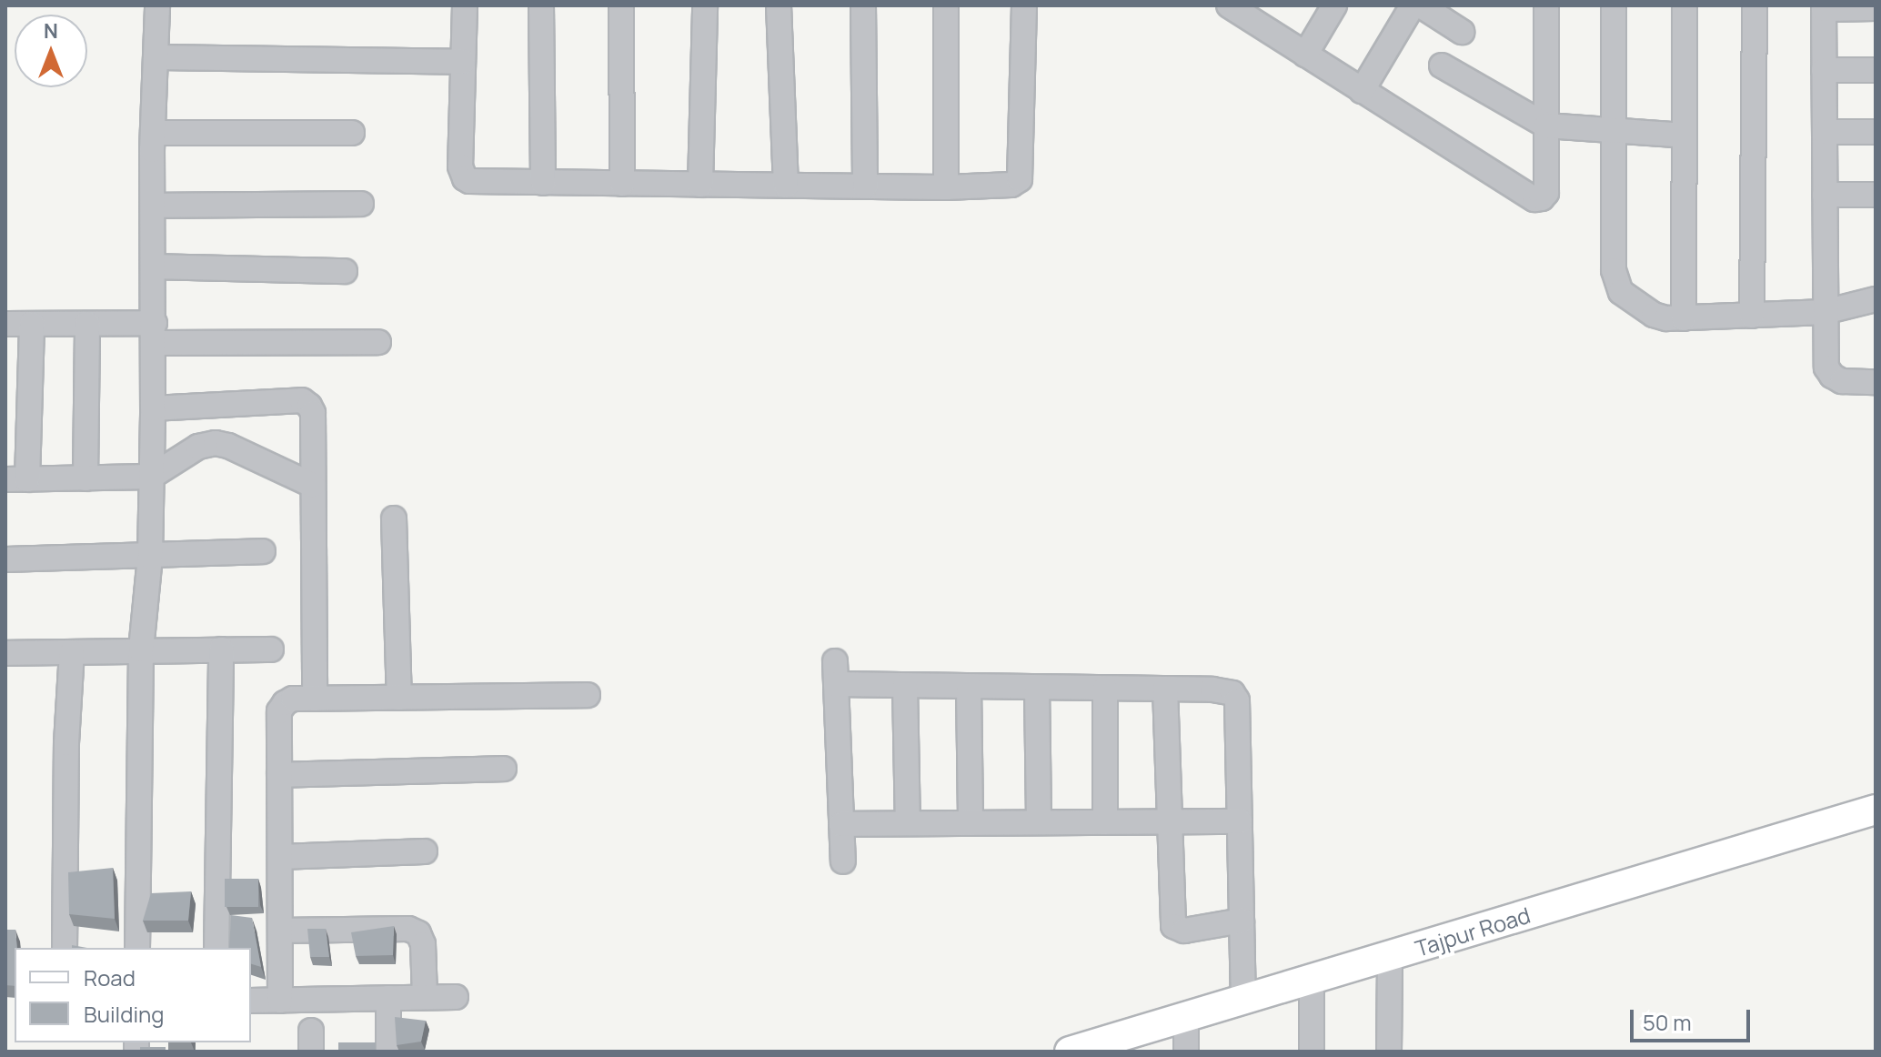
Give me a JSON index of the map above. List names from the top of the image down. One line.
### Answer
{"streets":{"main road":["Tajpur Road"]},"legend":["Road","Building"],"scale_bar":"50 m","north":"top"}
